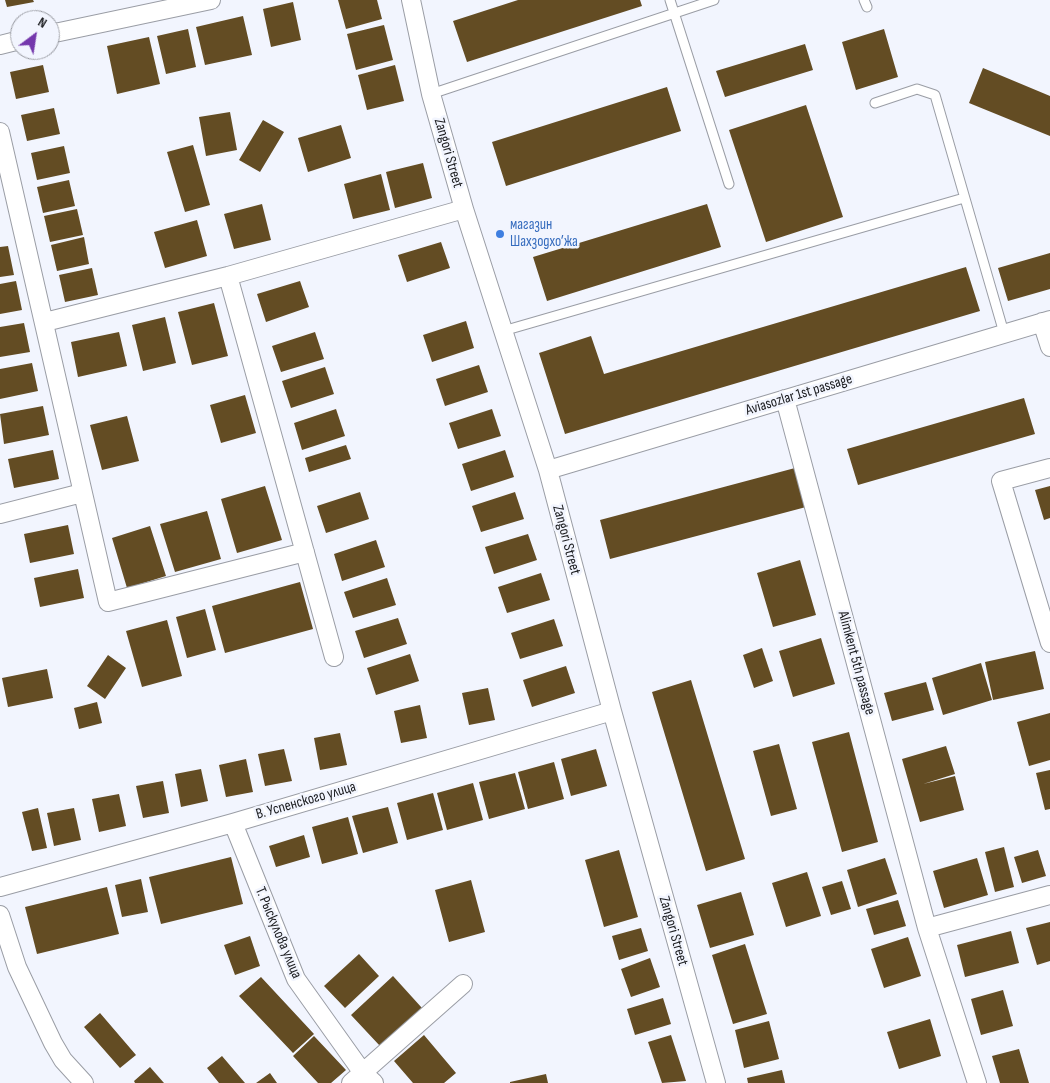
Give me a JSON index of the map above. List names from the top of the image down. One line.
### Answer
{"streets":{"street":["Zangori Street","Aviasozlar 1st passage","Alimkent 5th passage","В. Успенского улица","Т. Рыскулова улица"]},"crossings":[["Zangori Street","Aviasozlar 1st passage"],["Zangori Street","В. Успенского улица"],["Aviasozlar 1st passage","Alimkent 5th passage"],["В. Успенского улица","Т. Рыскулова улица"]],"places":["магазин Шахзодхо’жа"],"north":"top right"}
